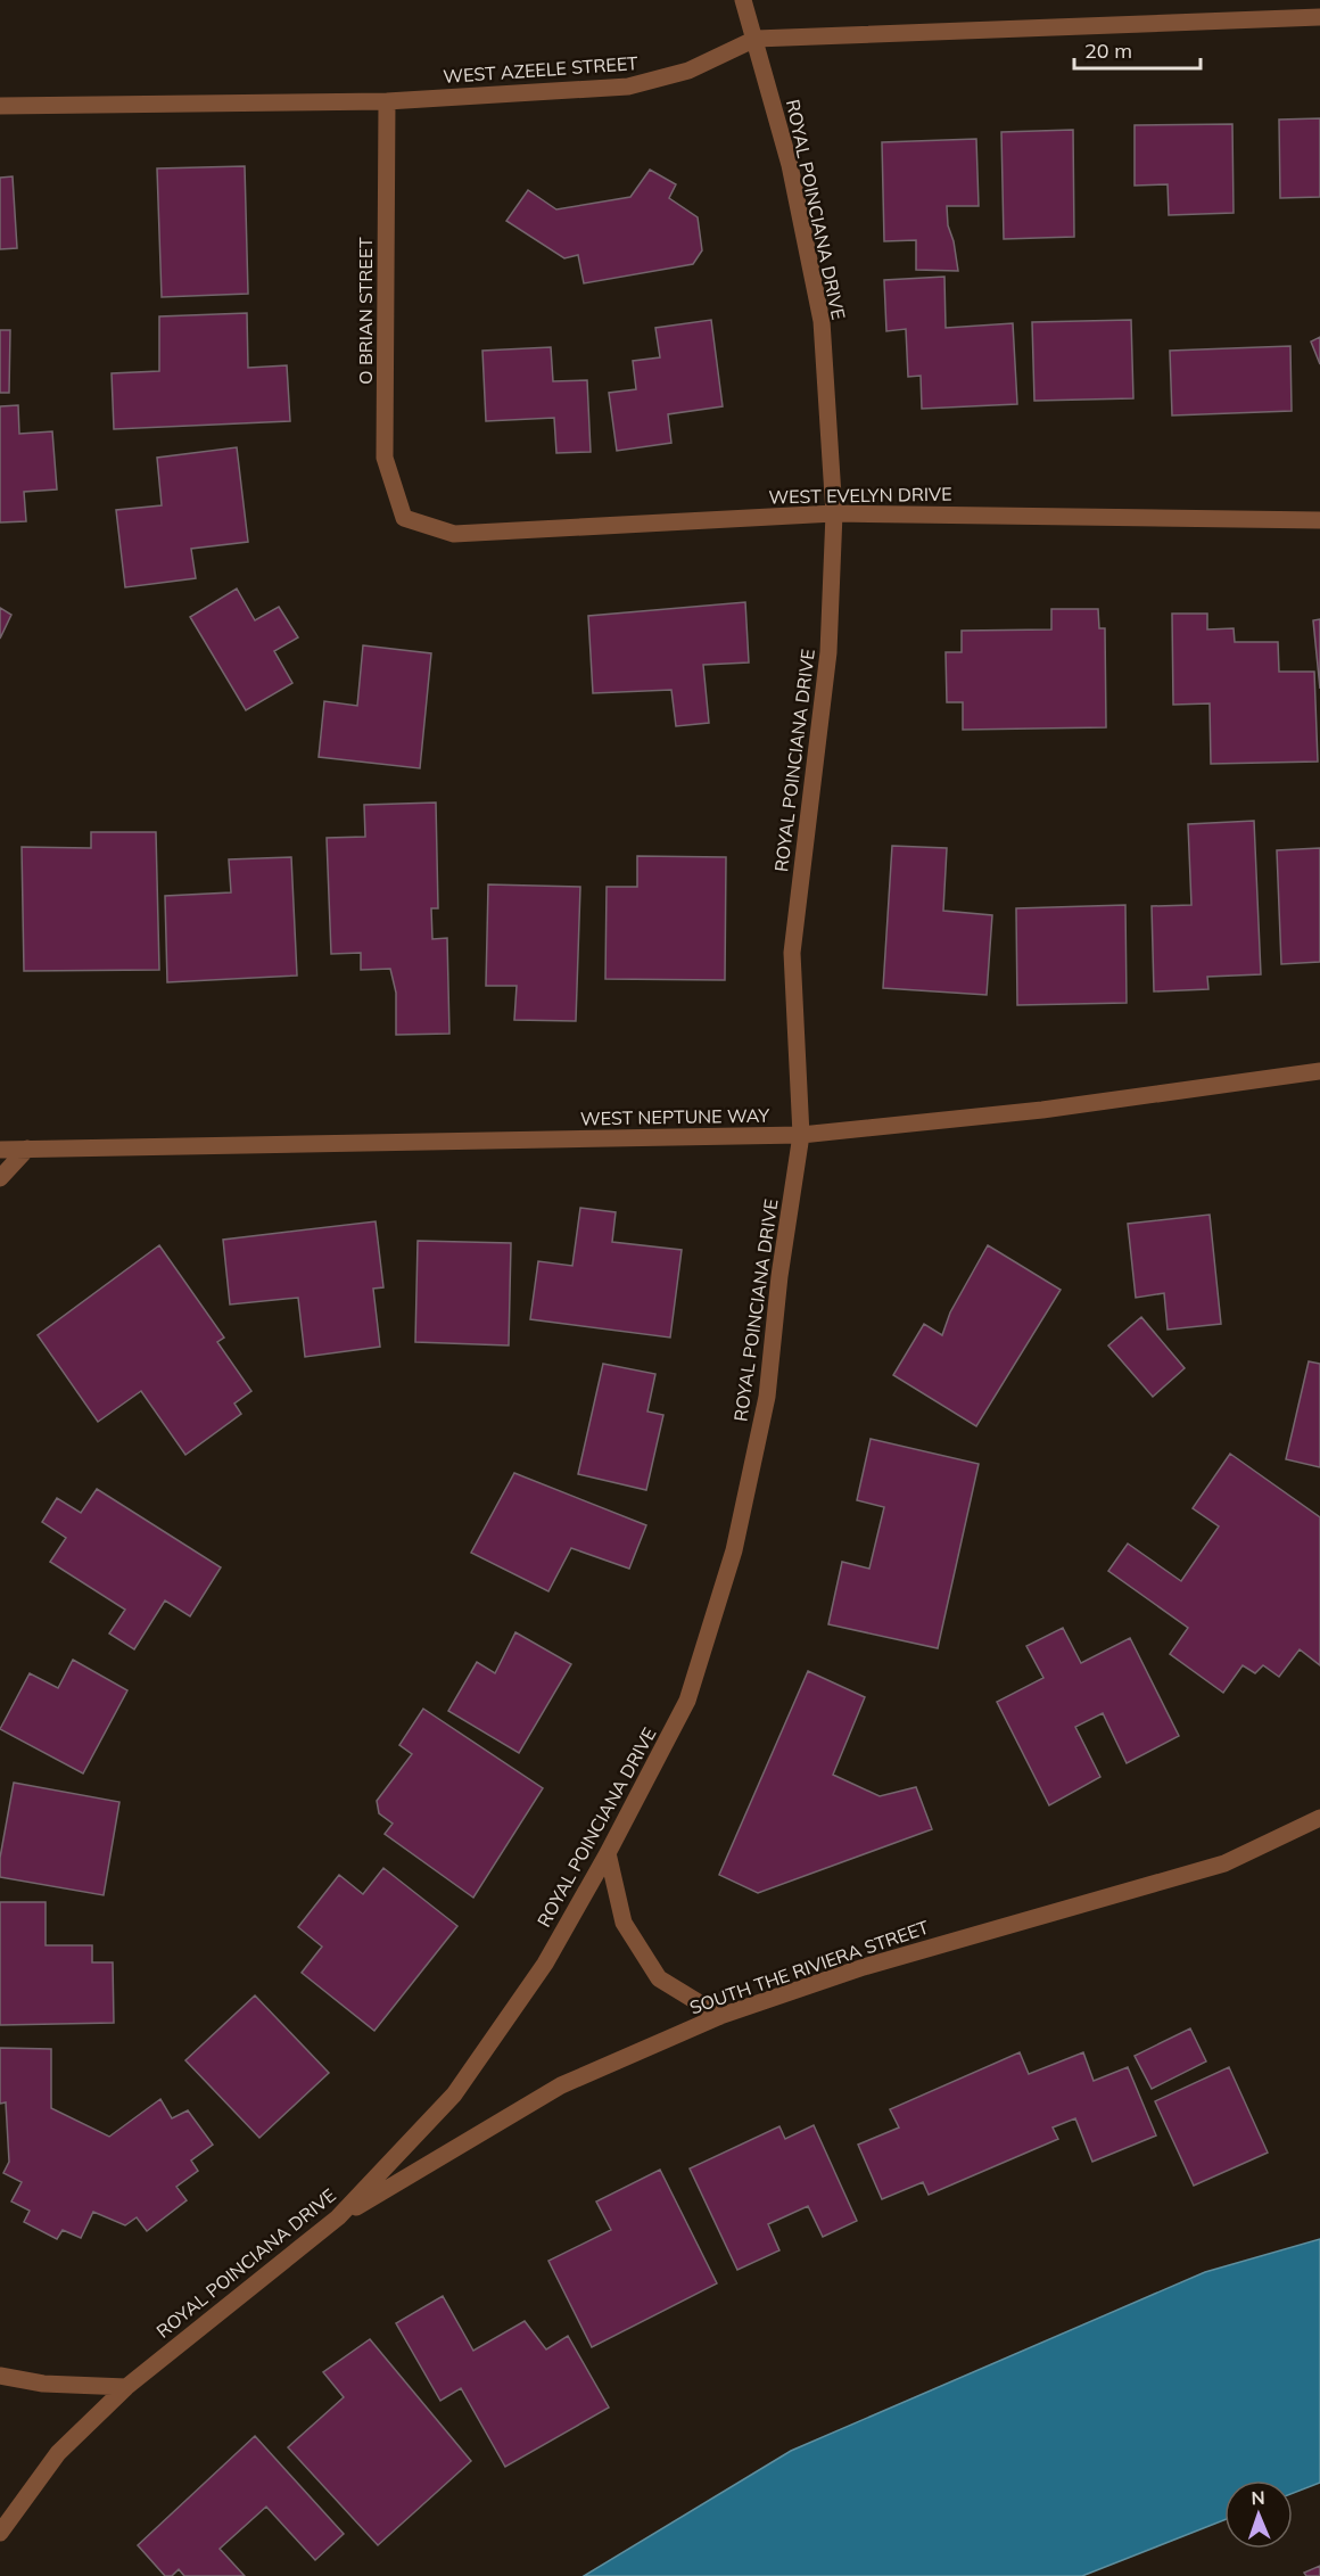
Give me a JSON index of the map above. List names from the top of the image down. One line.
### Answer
{"streets":{"street":["WEST AZEELE STREET","ROYAL POINCIANA DRIVE","O BRIAN STREET","WEST EVELYN DRIVE","WEST NEPTUNE WAY","SOUTH THE RIVIERA STREET"]},"crossings":[["WEST AZEELE STREET","ROYAL POINCIANA DRIVE"],["WEST AZEELE STREET","O BRIAN STREET"],["ROYAL POINCIANA DRIVE","WEST EVELYN DRIVE"],["ROYAL POINCIANA DRIVE","WEST NEPTUNE WAY"],["ROYAL POINCIANA DRIVE","SOUTH THE RIVIERA STREET"],["O BRIAN STREET","WEST EVELYN DRIVE"]],"scale_bar":"20 m","north":"top"}
